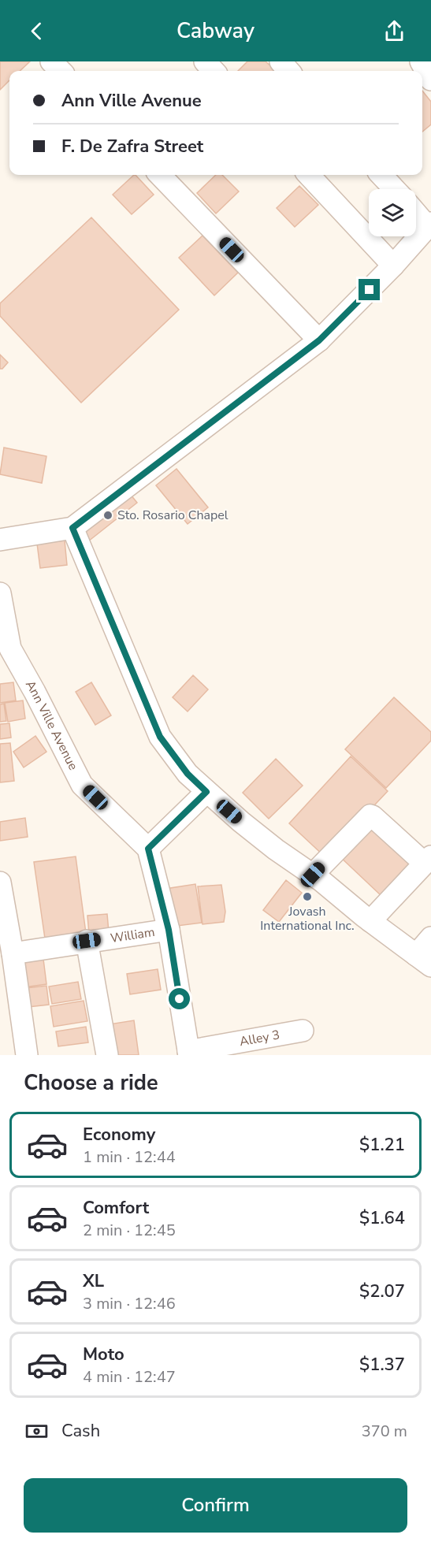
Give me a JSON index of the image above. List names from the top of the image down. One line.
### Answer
{"streets":{"street":["Ann Ville Avenue","William","Alley 3"]},"places":["Sto. Rosario Chapel","Jovash International Inc."],"page":{"header":"Cabway","banner":["Ann Ville Avenue","F. De Zafra Street"],"heading":"Choose a ride","list":[{"name":"Economy","note":"1 min · 12:44","value":"$1.21"},{"name":"Comfort","note":"2 min · 12:45","value":"$1.64"},{"name":"XL","note":"3 min · 12:46","value":"$2.07"},{"name":"Moto","note":"4 min · 12:47","value":"$1.37"}],"pay":["Cash","370 m"],"buttons":"Confirm"}}
